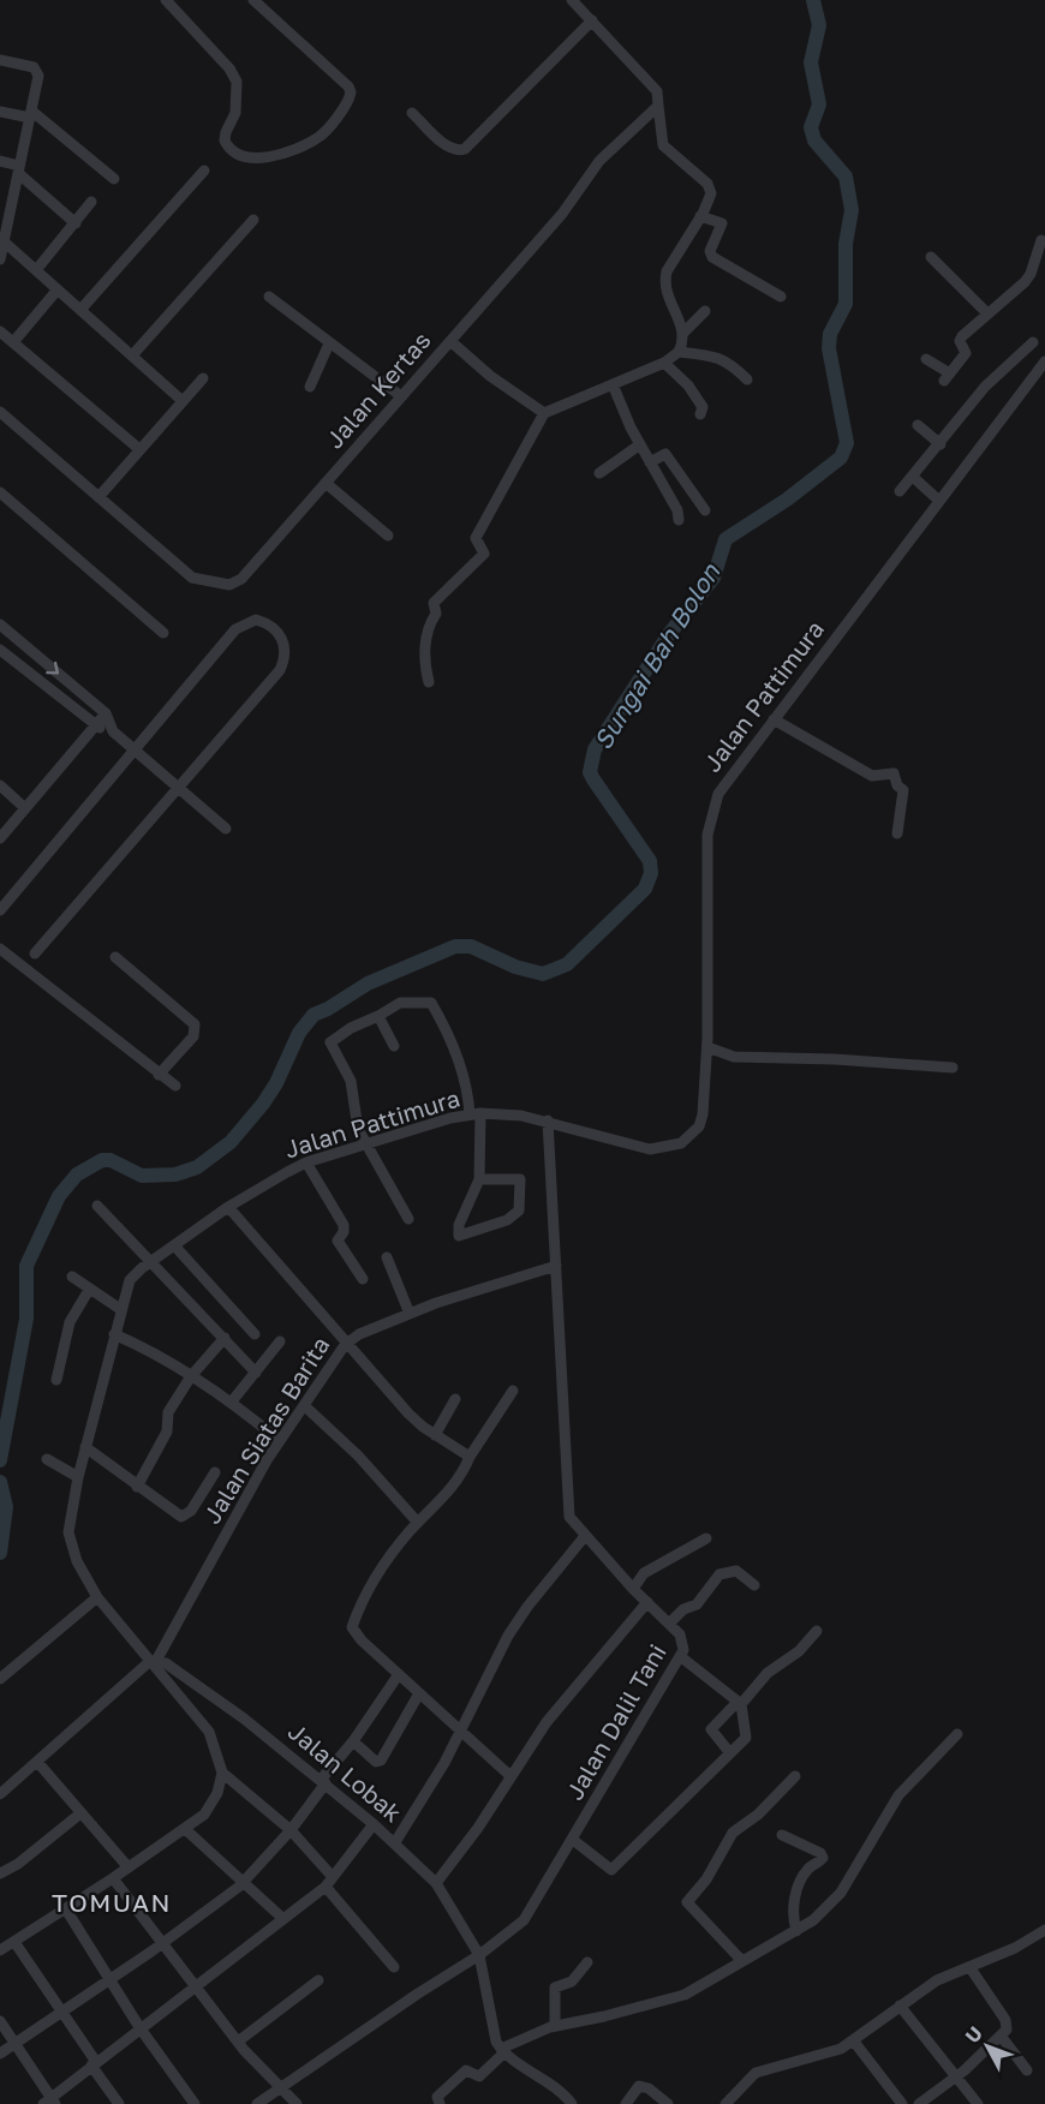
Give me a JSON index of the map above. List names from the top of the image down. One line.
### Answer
{"streets":{"street":["Jalan Kertas","Jalan Pattimura","Jalan Siatas Barita","Jalan Dalil Tani","Jalan Lobak"]},"crossings":[["Jalan Pattimura","Jalan Siatas Barita"],["Jalan Pattimura","Jalan Dalil Tani"],["Jalan Pattimura","Jalan Lobak"],["Jalan Siatas Barita","Jalan Dalil Tani"],["Jalan Siatas Barita","Jalan Lobak"],["Jalan Dalil Tani","Jalan Lobak"]],"districts":["TOMUAN"],"water":["Sungai Bah Bolon"],"north":"top left"}
